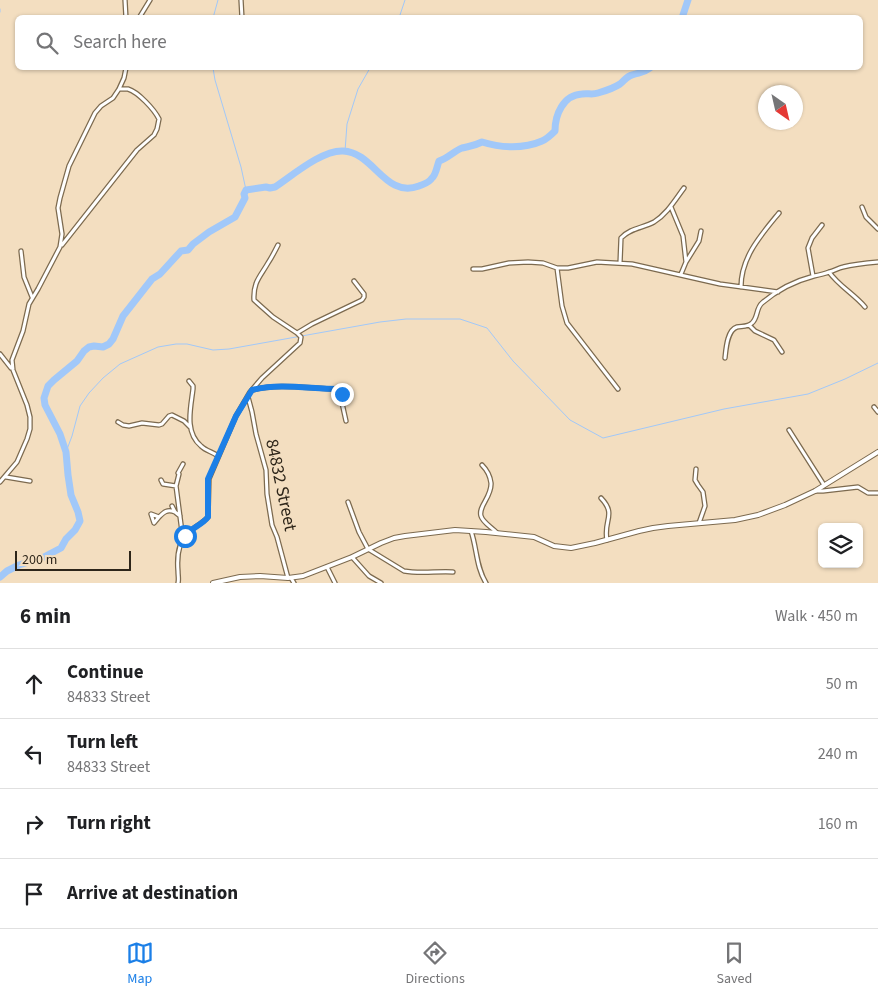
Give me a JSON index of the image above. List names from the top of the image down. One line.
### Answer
{"streets":{"street":["84832 Street"]},"scale_bar":"200 m","north":"bottom right","page":{"search":"Search here","scale":"200 m","heading":["6 min","Walk · 450 m"],"list":[["Continue","84833 Street","50 m"],["Turn left","84833 Street","240 m"],["Turn right","160 m"],"Arrive at destination"],"nav":["Map","Directions","Saved"]}}
